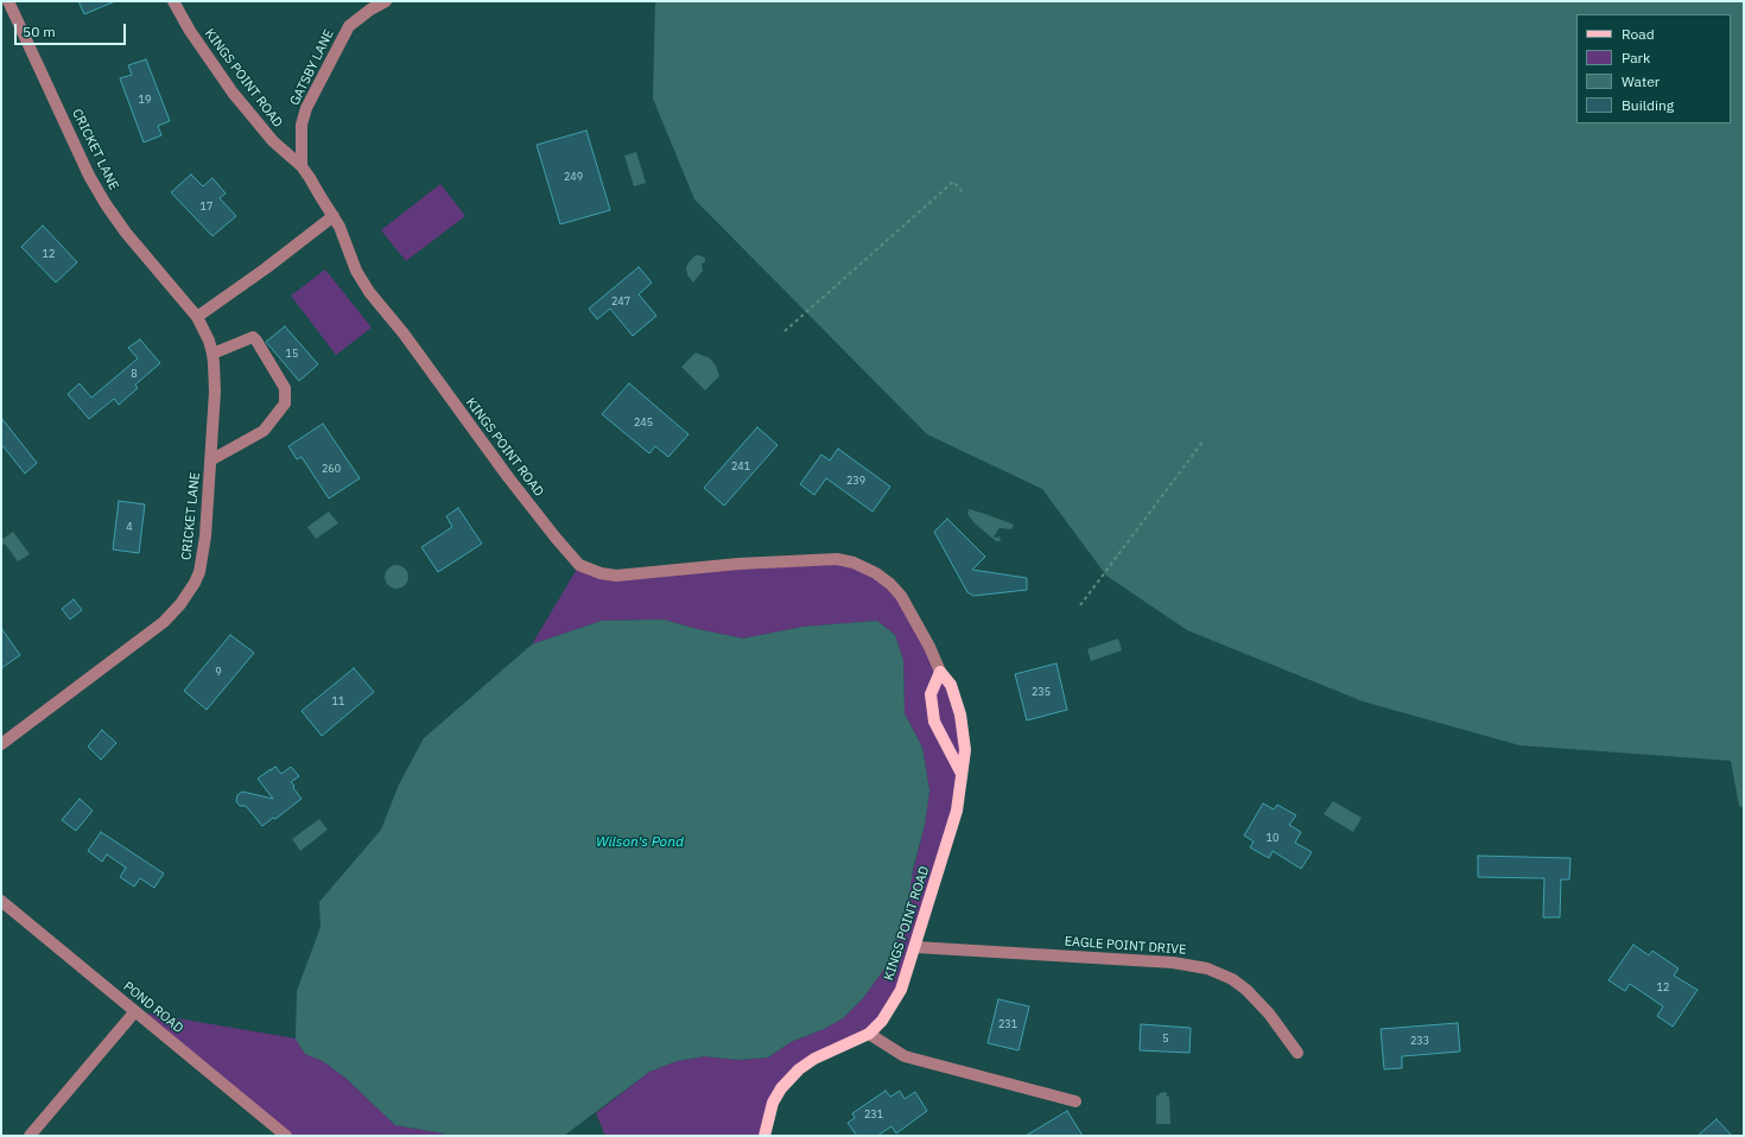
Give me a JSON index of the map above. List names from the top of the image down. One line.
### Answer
{"streets":{"main road":["KINGS POINT ROAD"],"street":["GATSBY LANE","CRICKET LANE","EAGLE POINT DRIVE","POND ROAD"]},"crossings":[["GATSBY LANE","KINGS POINT ROAD"],["KINGS POINT ROAD","EAGLE POINT DRIVE"]],"water":["Wilson's Pond"],"house_numbers":["19","249","17","12","247","15","8","245","241","260","239","4","9","235","11","10","12","231","5","233","231"],"legend":["Road","Park","Water","Building"],"scale_bar":"50 m"}
